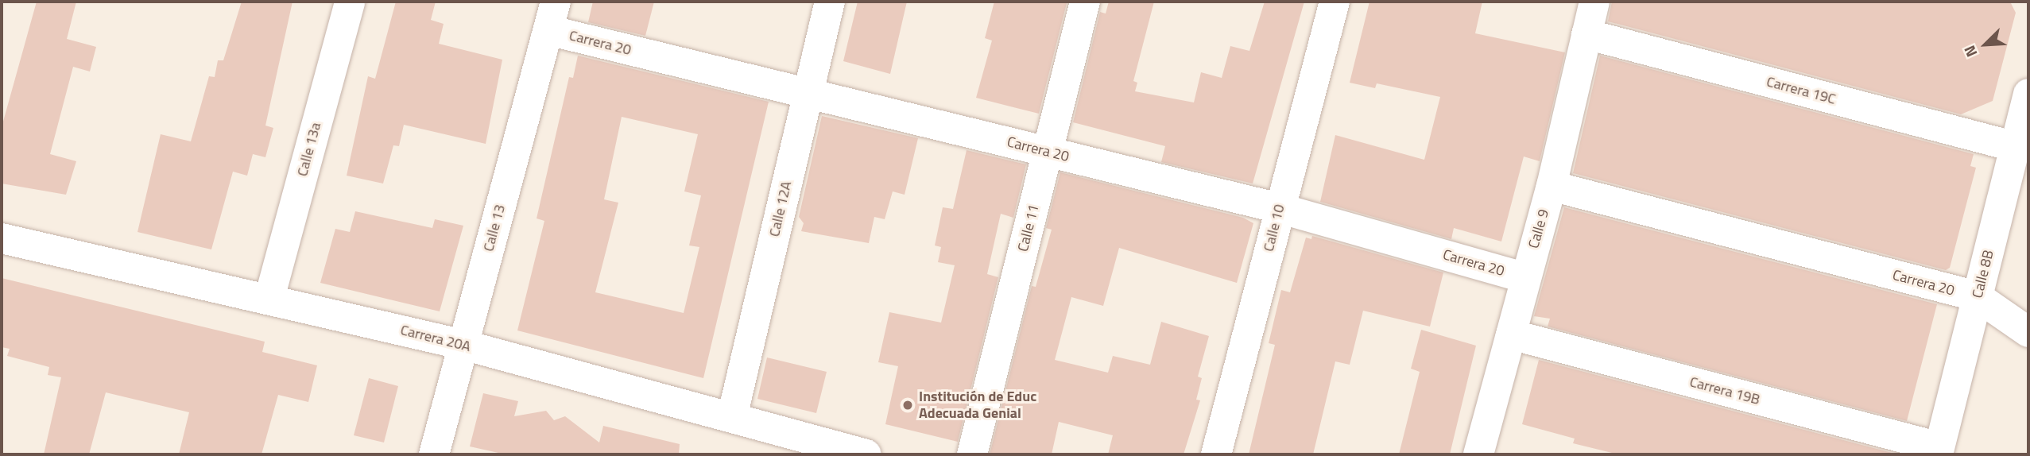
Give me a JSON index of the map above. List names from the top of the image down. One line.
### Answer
{"streets":{"street":["Carrera 20","Carrera 19C","Calle 13a","Calle 12A","Calle 13","Calle 11","Calle 10","Calle 9","Calle 8B","Carrera 20A","Carrera 19B"]},"crossings":[["Carrera 20","Calle 12A"],["Carrera 20","Calle 13"],["Carrera 20","Calle 11"],["Carrera 20","Calle 10"],["Carrera 20","Calle 9"],["Carrera 20","Calle 8B"],["Carrera 19C","Calle 9"],["Carrera 19C","Calle 8B"],["Calle 13a","Carrera 20A"],["Calle 12A","Carrera 20A"],["Calle 13","Carrera 20A"],["Calle 9","Carrera 19B"],["Calle 8B","Carrera 19B"]],"places":["Institución de Educ Adecuada Genial"],"north":"bottom left"}
